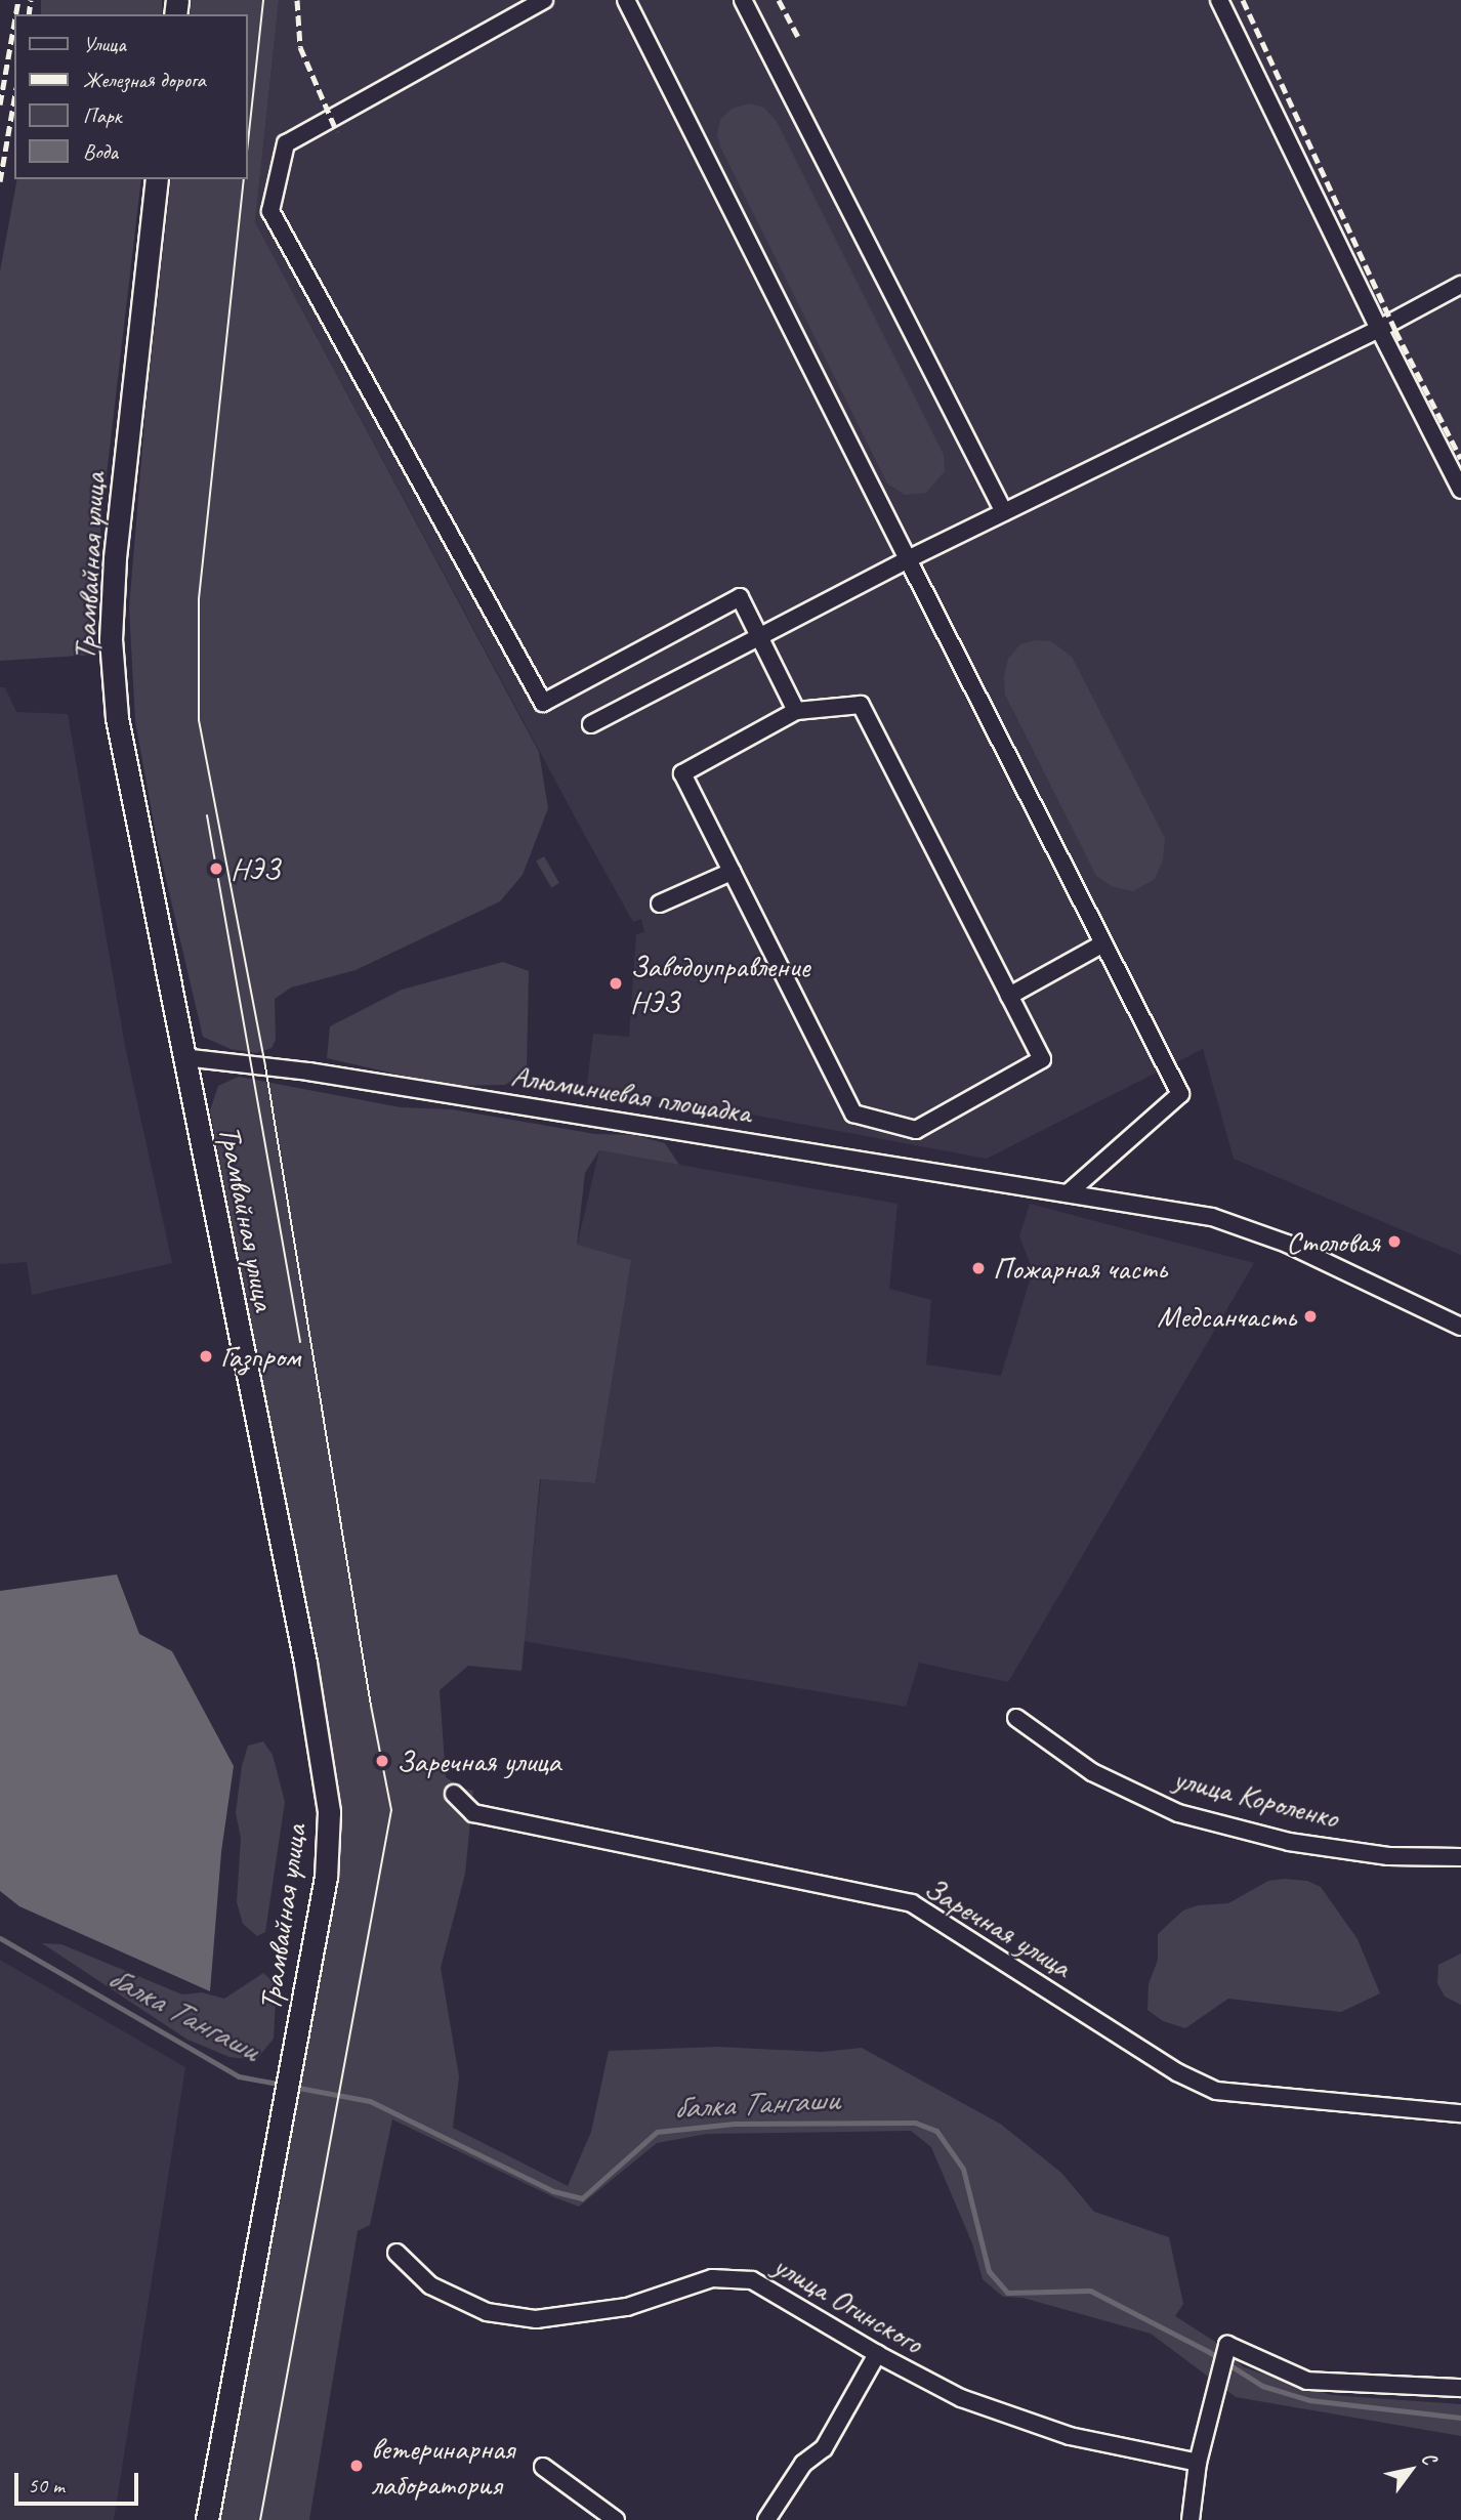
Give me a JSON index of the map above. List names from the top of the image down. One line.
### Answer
{"streets":{"main road":["Трамвайная улица"],"street":["Алюминиевая площадка","улица Короленко","Заречная улица","улица Огинского"]},"crossings":[["Трамвайная улица","Алюминиевая площадка"]],"water":["балка Тангаши"],"places":["НЭЗ","Заводоуправление НЭЗ","Столовая","Пожарная часть","Медсанчасть","Газпром","Заречная улица","ветеринарная лаборатория"],"legend":["Улица","Железная дорога","Парк","Вода"],"scale_bar":"50 m","north":"top right"}
